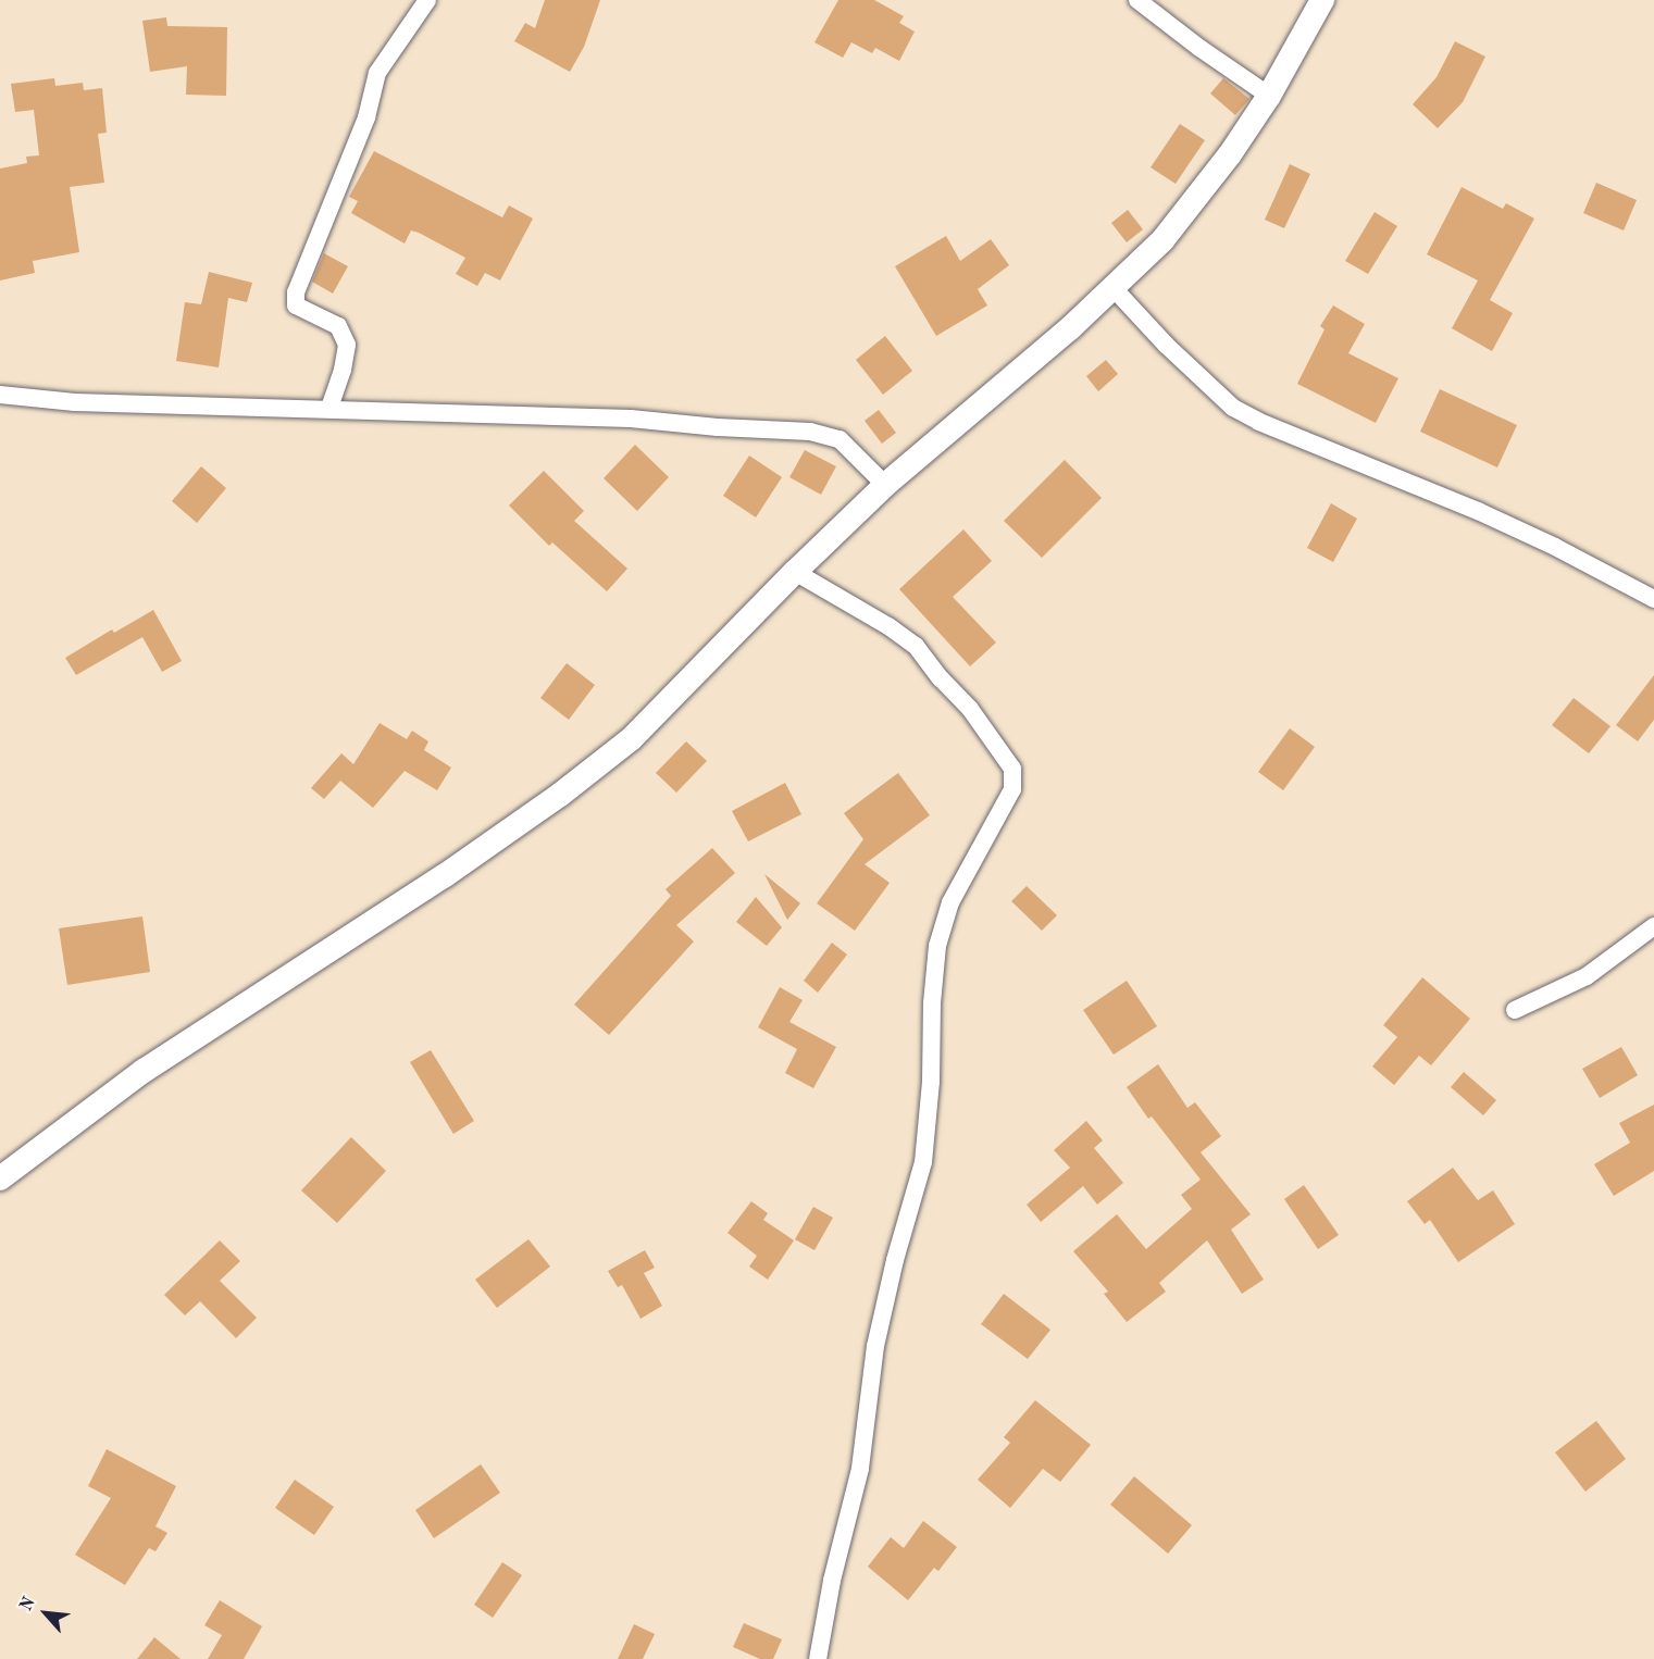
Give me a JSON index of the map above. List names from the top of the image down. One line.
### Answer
{"north":"top left"}
